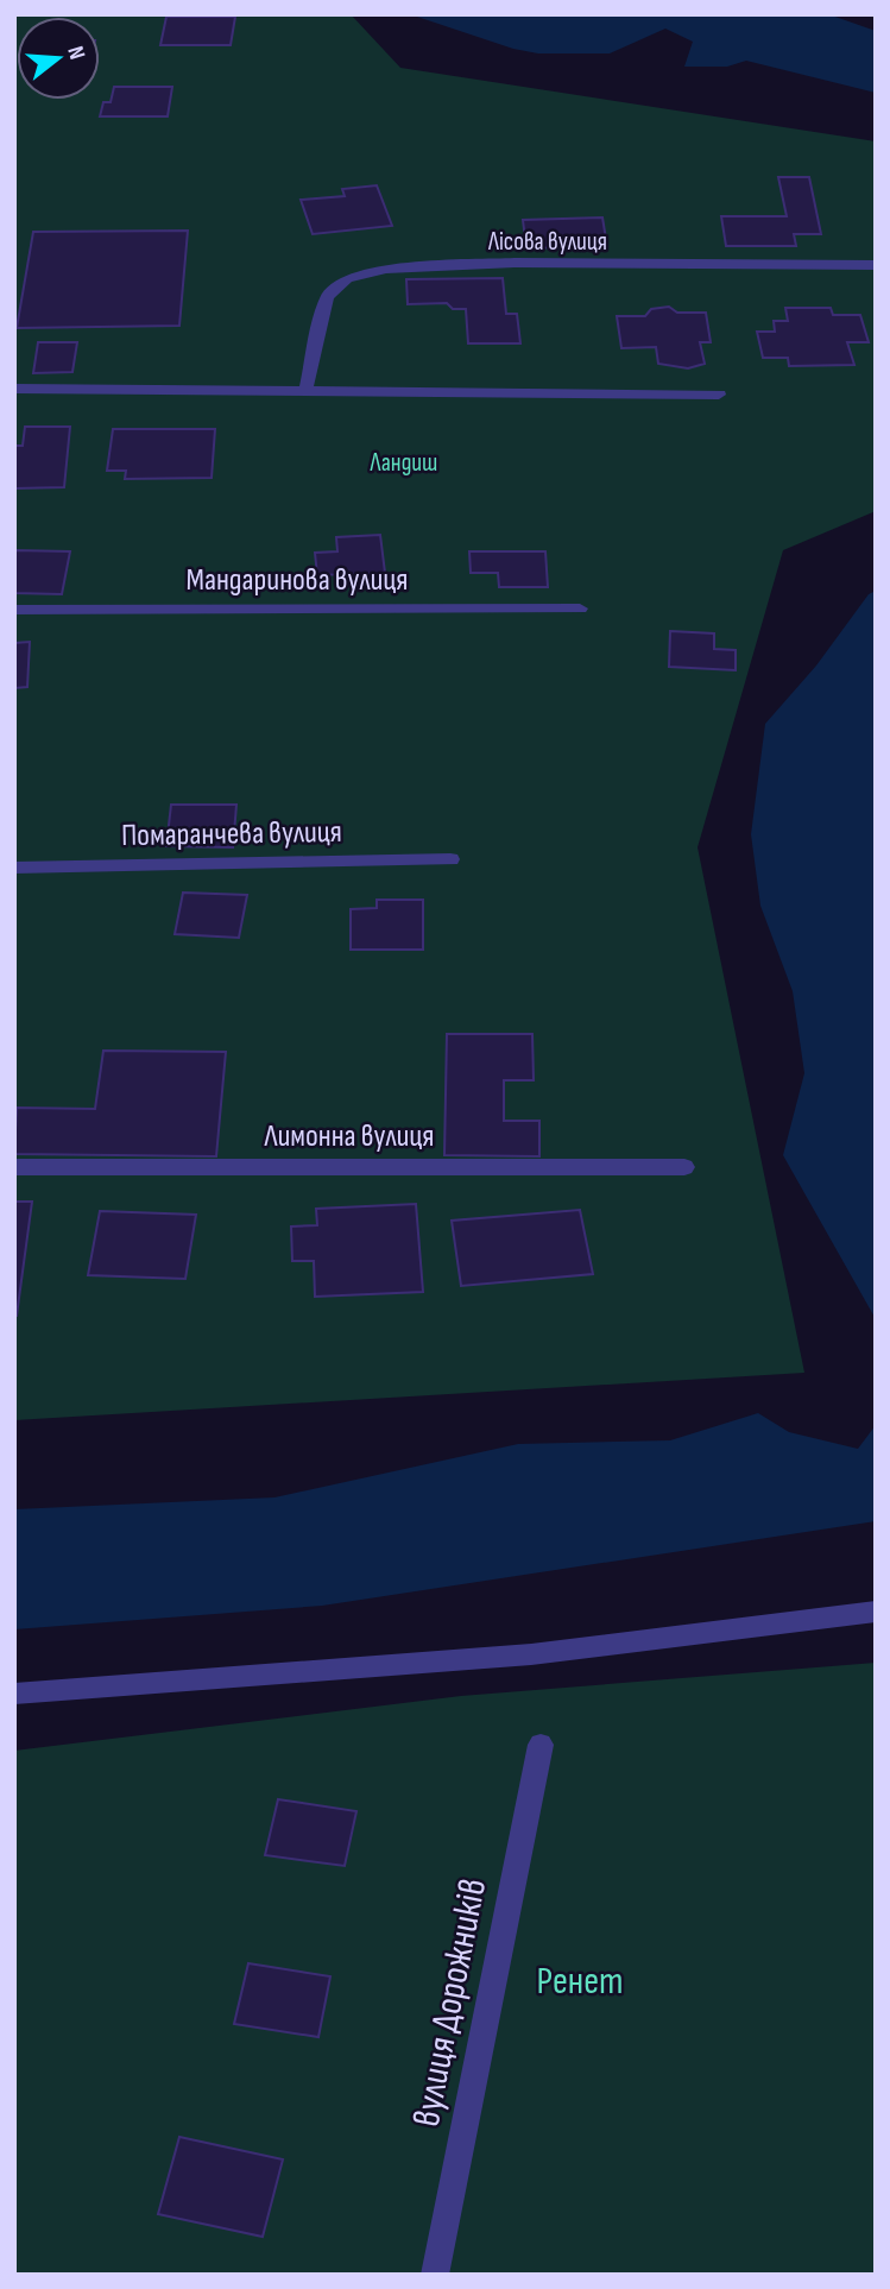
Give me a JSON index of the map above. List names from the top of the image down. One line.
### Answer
{"streets":{"street":["Лісова вулиця","Мандаринова вулиця","Помаранчева вулиця","Лимонна вулиця","вулиця Дорожників"]},"parks":["Ландиш","Ренет"],"north":"right"}
